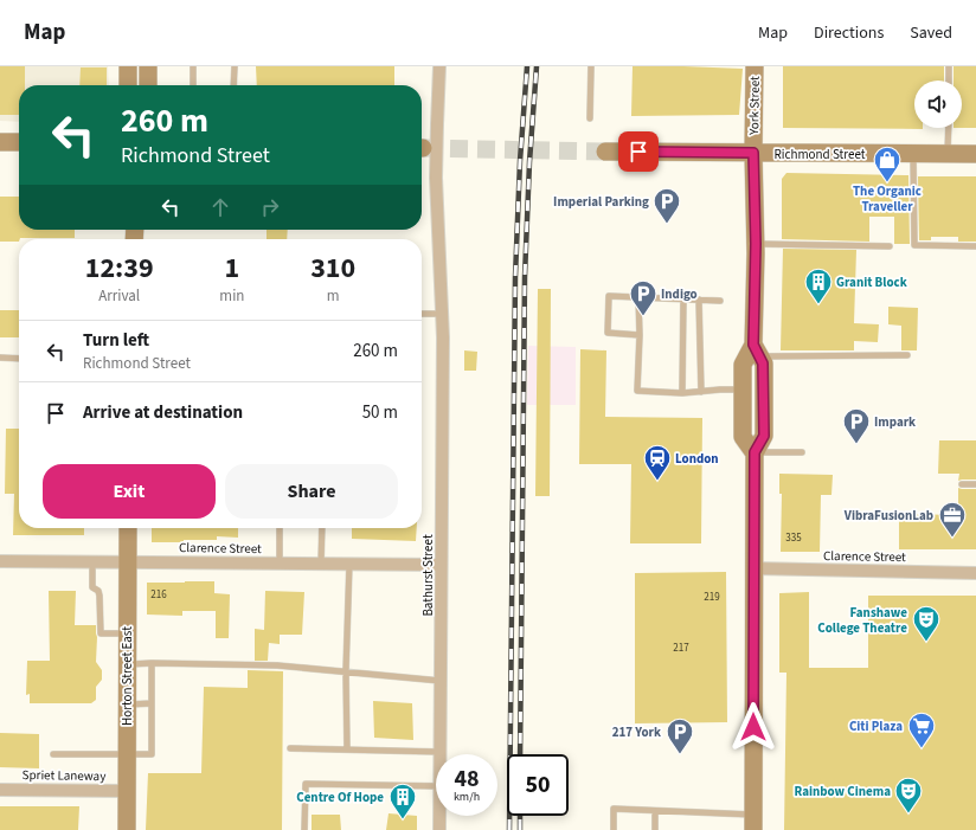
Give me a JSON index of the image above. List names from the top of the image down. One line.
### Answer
{"streets":{"main road":["York Street","Richmond Street","Horton Street East"],"street":["Clarence Street","Bathurst Street","Spriet Laneway"]},"crossings":[["York Street","Richmond Street"],["York Street","Clarence Street"],["Clarence Street","Bathurst Street"],["Clarence Street","Horton Street East"],["Horton Street East","Spriet Laneway"]],"places":{"shop":["The Organic Traveller"],"parking":["Imperial Parking","Indigo","Impark","217 York"],"building":["Granit Block","Centre Of Hope"],"station":["London"],"office":["VibraFusionLab"],"theatre":["Fanshawe College Theatre","Rainbow Cinema"],"supermarket":["Citi Plaza"]},"house_numbers":["335","216","219","217"],"page":{"header":"Map","nav":["Map","Directions","Saved"],"turn":["260 m","Richmond Street"],"eta":["12:39","Arrival","1","min","310","m"],"list":[{"name":"Turn left","note":"Richmond Street","value":"260 m"},{"name":"Arrive at destination","value":"50 m"}],"buttons":["Exit","Share"],"speed":"48 km/h","limit":"50"}}
